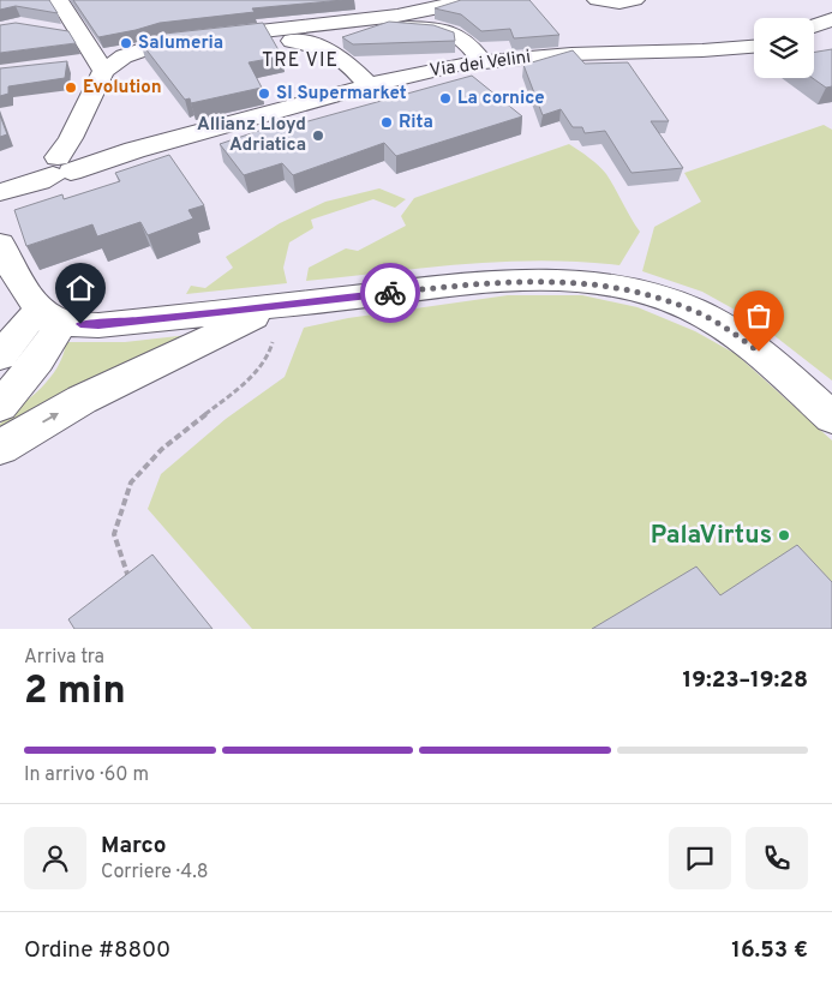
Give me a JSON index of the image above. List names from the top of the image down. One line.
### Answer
{"streets":{"street":["Via dei Velini"]},"districts":["TRE VIE"],"places":["Salumeria","Evolution","SI Supermarket","La cornice","Rita","Allianz Lloyd Adriatica","PalaVirtus"],"page":{"heading":["2 min","Arriva tra","19:23–19:28"],"panel":["Marco","Corriere · 4.8","Ordine #8800","16.53 €"],"bar":"In arrivo · 60 m"}}
